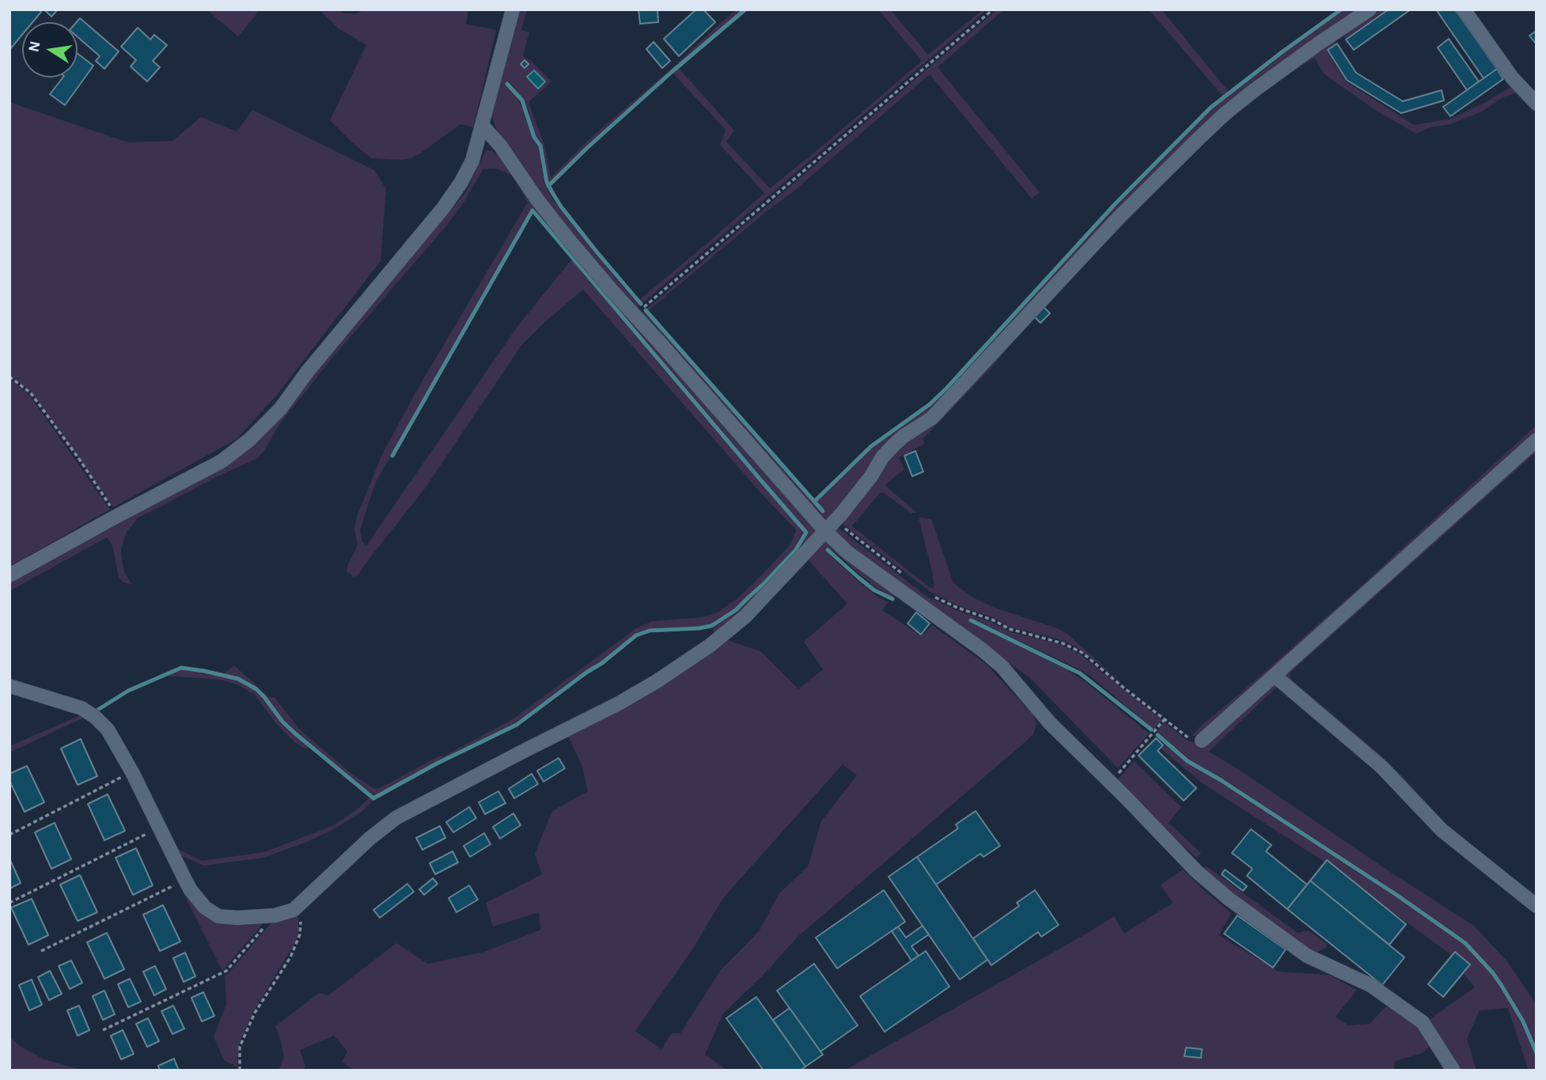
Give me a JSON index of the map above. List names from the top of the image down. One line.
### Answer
{"north":"left"}
